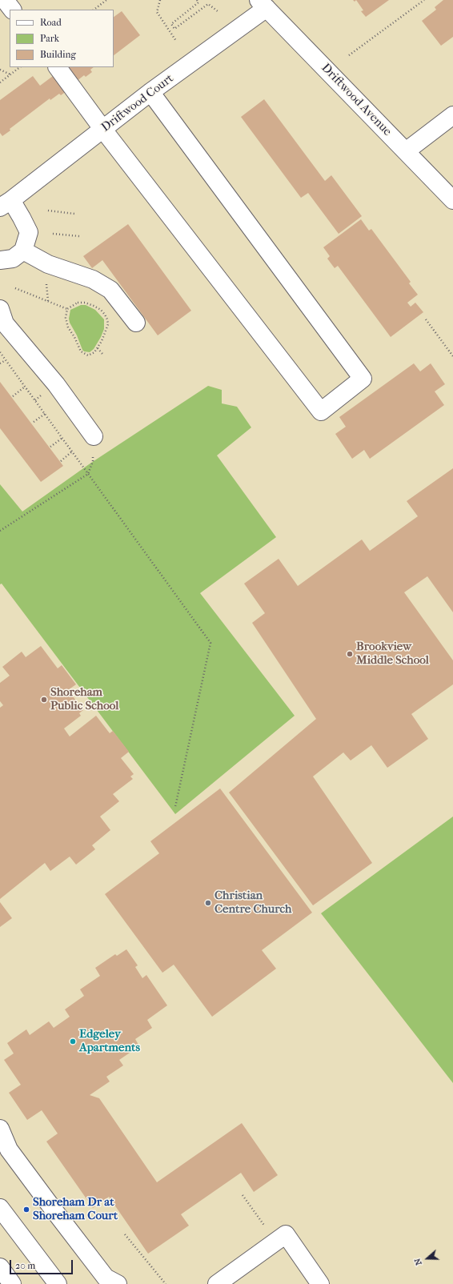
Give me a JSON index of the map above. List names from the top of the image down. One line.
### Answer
{"streets":{"street":["Driftwood Avenue","Driftwood Court"]},"crossings":[["Driftwood Avenue","Driftwood Court"]],"places":["Brookview Middle School","Shoreham Public School","Christian Centre Church","Edgeley Apartments","Shoreham Dr at Shoreham Court"],"legend":["Road","Park","Building"],"scale_bar":"20 m","north":"left"}
